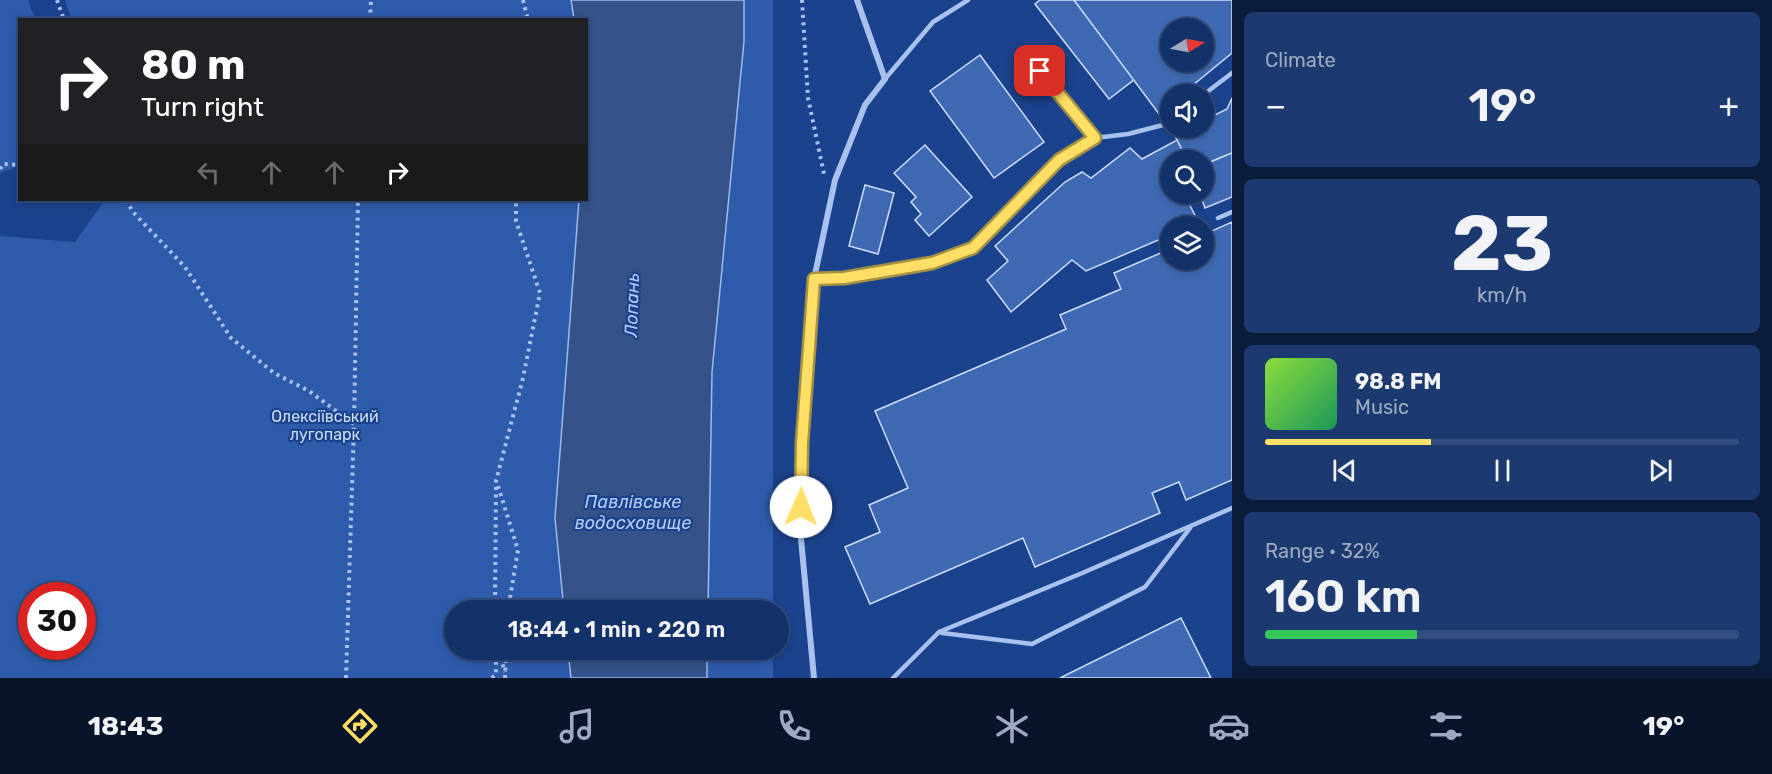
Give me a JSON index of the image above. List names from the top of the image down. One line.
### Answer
{"water":["Лопань","Павлівське водосховище"],"parks":["Олексіївський лугопарк"],"north":"right","page":{"tile":["Climate",["23","km/h"],["Range · 32%","160 km"]],"turn":["80 m","Turn right"],"heat":["−","19°","+"],"song":["98.8 FM","Music"],"limit":"30","trip":"18:44 · 1 min · 220 m","tabs":["18:43","19°"]}}
